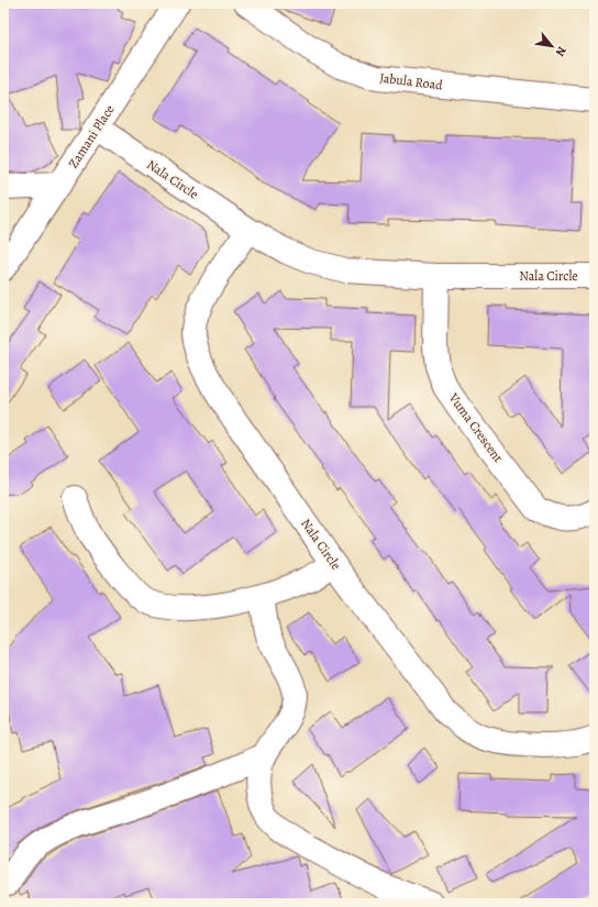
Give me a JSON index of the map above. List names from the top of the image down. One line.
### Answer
{"streets":{"street":["Jabula Road","Zamani Place","Nala Circle","Vuma Crescent"]},"crossings":[["Zamani Place","Nala Circle"],["Nala Circle","Vuma Crescent"]],"north":"bottom right"}
